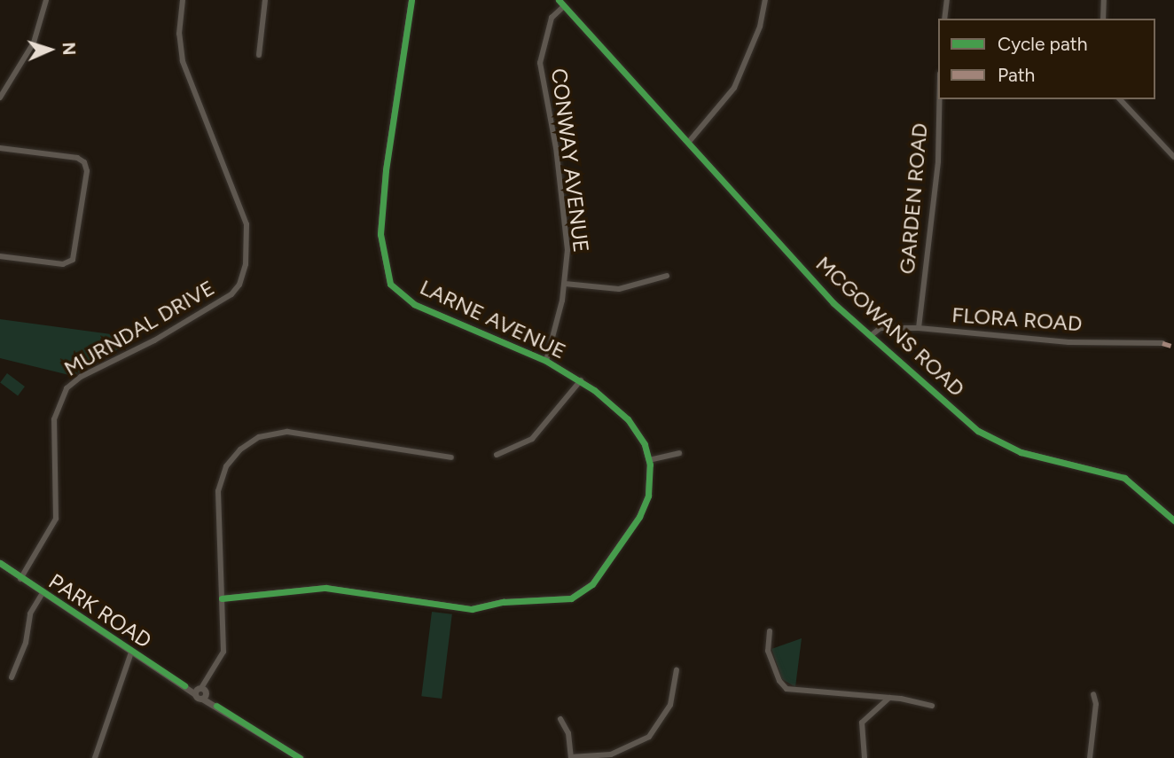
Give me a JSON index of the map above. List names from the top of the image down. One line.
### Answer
{"streets":{"street":["CONWAY AVENUE","GARDEN ROAD","LARNE AVENUE","FLORA ROAD","MCGOWANS ROAD","MURNDAL DRIVE","PARK ROAD"]},"crossings":[["CONWAY AVENUE","LARNE AVENUE"],["CONWAY AVENUE","MCGOWANS ROAD"],["GARDEN ROAD","FLORA ROAD"],["FLORA ROAD","MCGOWANS ROAD"],["MURNDAL DRIVE","PARK ROAD"]],"legend":["Cycle path","Path"],"north":"right"}
